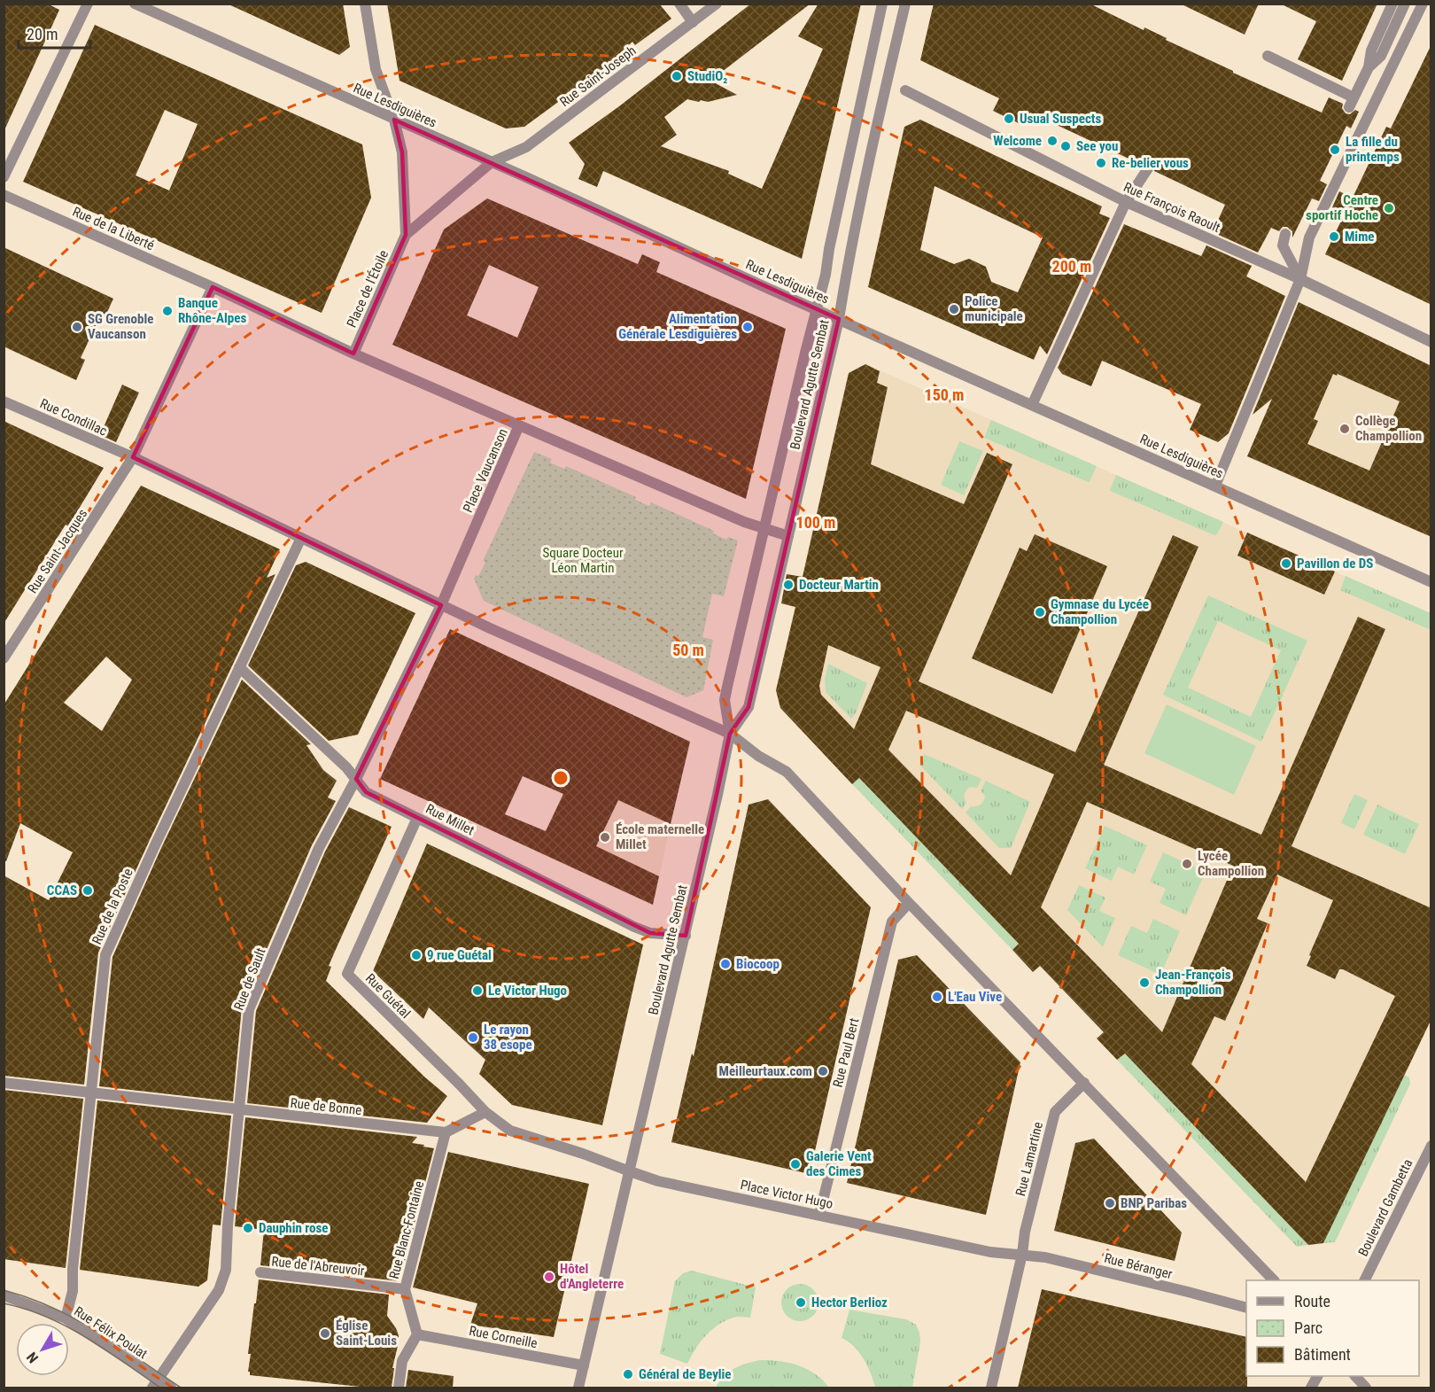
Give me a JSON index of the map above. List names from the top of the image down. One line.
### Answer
{"streets":{"street":["Rue Saint-Joseph","Rue Lesdiguières","Rue François Raoult","Rue de la Liberté","Place de l'Étoile","Boulevard Agutte Sembat","Rue Condillac","Place Vaucanson","Rue Saint-Jacques","Rue Millet","Rue de la Poste","Rue de Sault","Rue Guétal","Rue Paul Bert","Rue de Bonne","Rue Lamartine","Place Victor Hugo","Boulevard Gambetta","Rue Blanc-Fontaine","Rue de l'Abreuvoir","Rue Béranger","Rue Félix Poulat","Rue Corneille"]},"crossings":[["Rue Saint-Joseph","Rue Lesdiguières"],["Rue Saint-Joseph","Place de l'Étoile"],["Rue Lesdiguières","Place de l'Étoile"],["Rue Lesdiguières","Boulevard Agutte Sembat"],["Rue de la Liberté","Place Vaucanson"],["Place de l'Étoile","Place Vaucanson"],["Boulevard Agutte Sembat","Rue Millet"],["Boulevard Agutte Sembat","Place Victor Hugo"],["Rue Condillac","Rue Saint-Jacques"],["Place Vaucanson","Rue de Sault"],["Rue Millet","Rue de la Poste"],["Rue Millet","Rue de Sault"],["Rue Millet","Rue Guétal"],["Rue de la Poste","Rue de Bonne"],["Rue de la Poste","Rue Félix Poulat"],["Rue de Sault","Rue de Bonne"],["Rue de Sault","Rue Félix Poulat"],["Rue Paul Bert","Place Victor Hugo"],["Rue de Bonne","Rue Blanc-Fontaine"],["Rue Lamartine","Place Victor Hugo"],["Rue Lamartine","Rue Béranger"],["Place Victor Hugo","Rue Béranger"],["Rue Blanc-Fontaine","Rue de l'Abreuvoir"],["Rue Blanc-Fontaine","Rue Corneille"]],"parks":["Square Docteur Léon Martin"],"places":["StudiO₂","Usual Suspects","Welcome","See you","La fille du printemps","Re-belier vous","Centre sportif Hoche","Mime","Police municipale","Banque Rhône-Alpes","SG Grenoble Vaucanson","Alimentation Générale Lesdiguières","Collège Champollion","Pavillon de DS","Docteur Martin","Gymnase du Lycée Champollion","École maternelle Millet","Lycée Champollion","CCAS","9 rue Guétal","Biocoop","Jean-François Champollion","Le Victor Hugo","L'Eau Vive","Le rayon 38 esope","Meilleurtaux.com","Galerie Vent des Cimes","BNP Paribas","Dauphin rose","Hôtel d'Angleterre","Hector Berlioz","Église Saint-Louis","Général de Beylie"],"legend":["Route","Parc","Bâtiment"],"scale_bar":"20 m","north":"bottom left","rings":["200 m","150 m","100 m","50 m"]}
